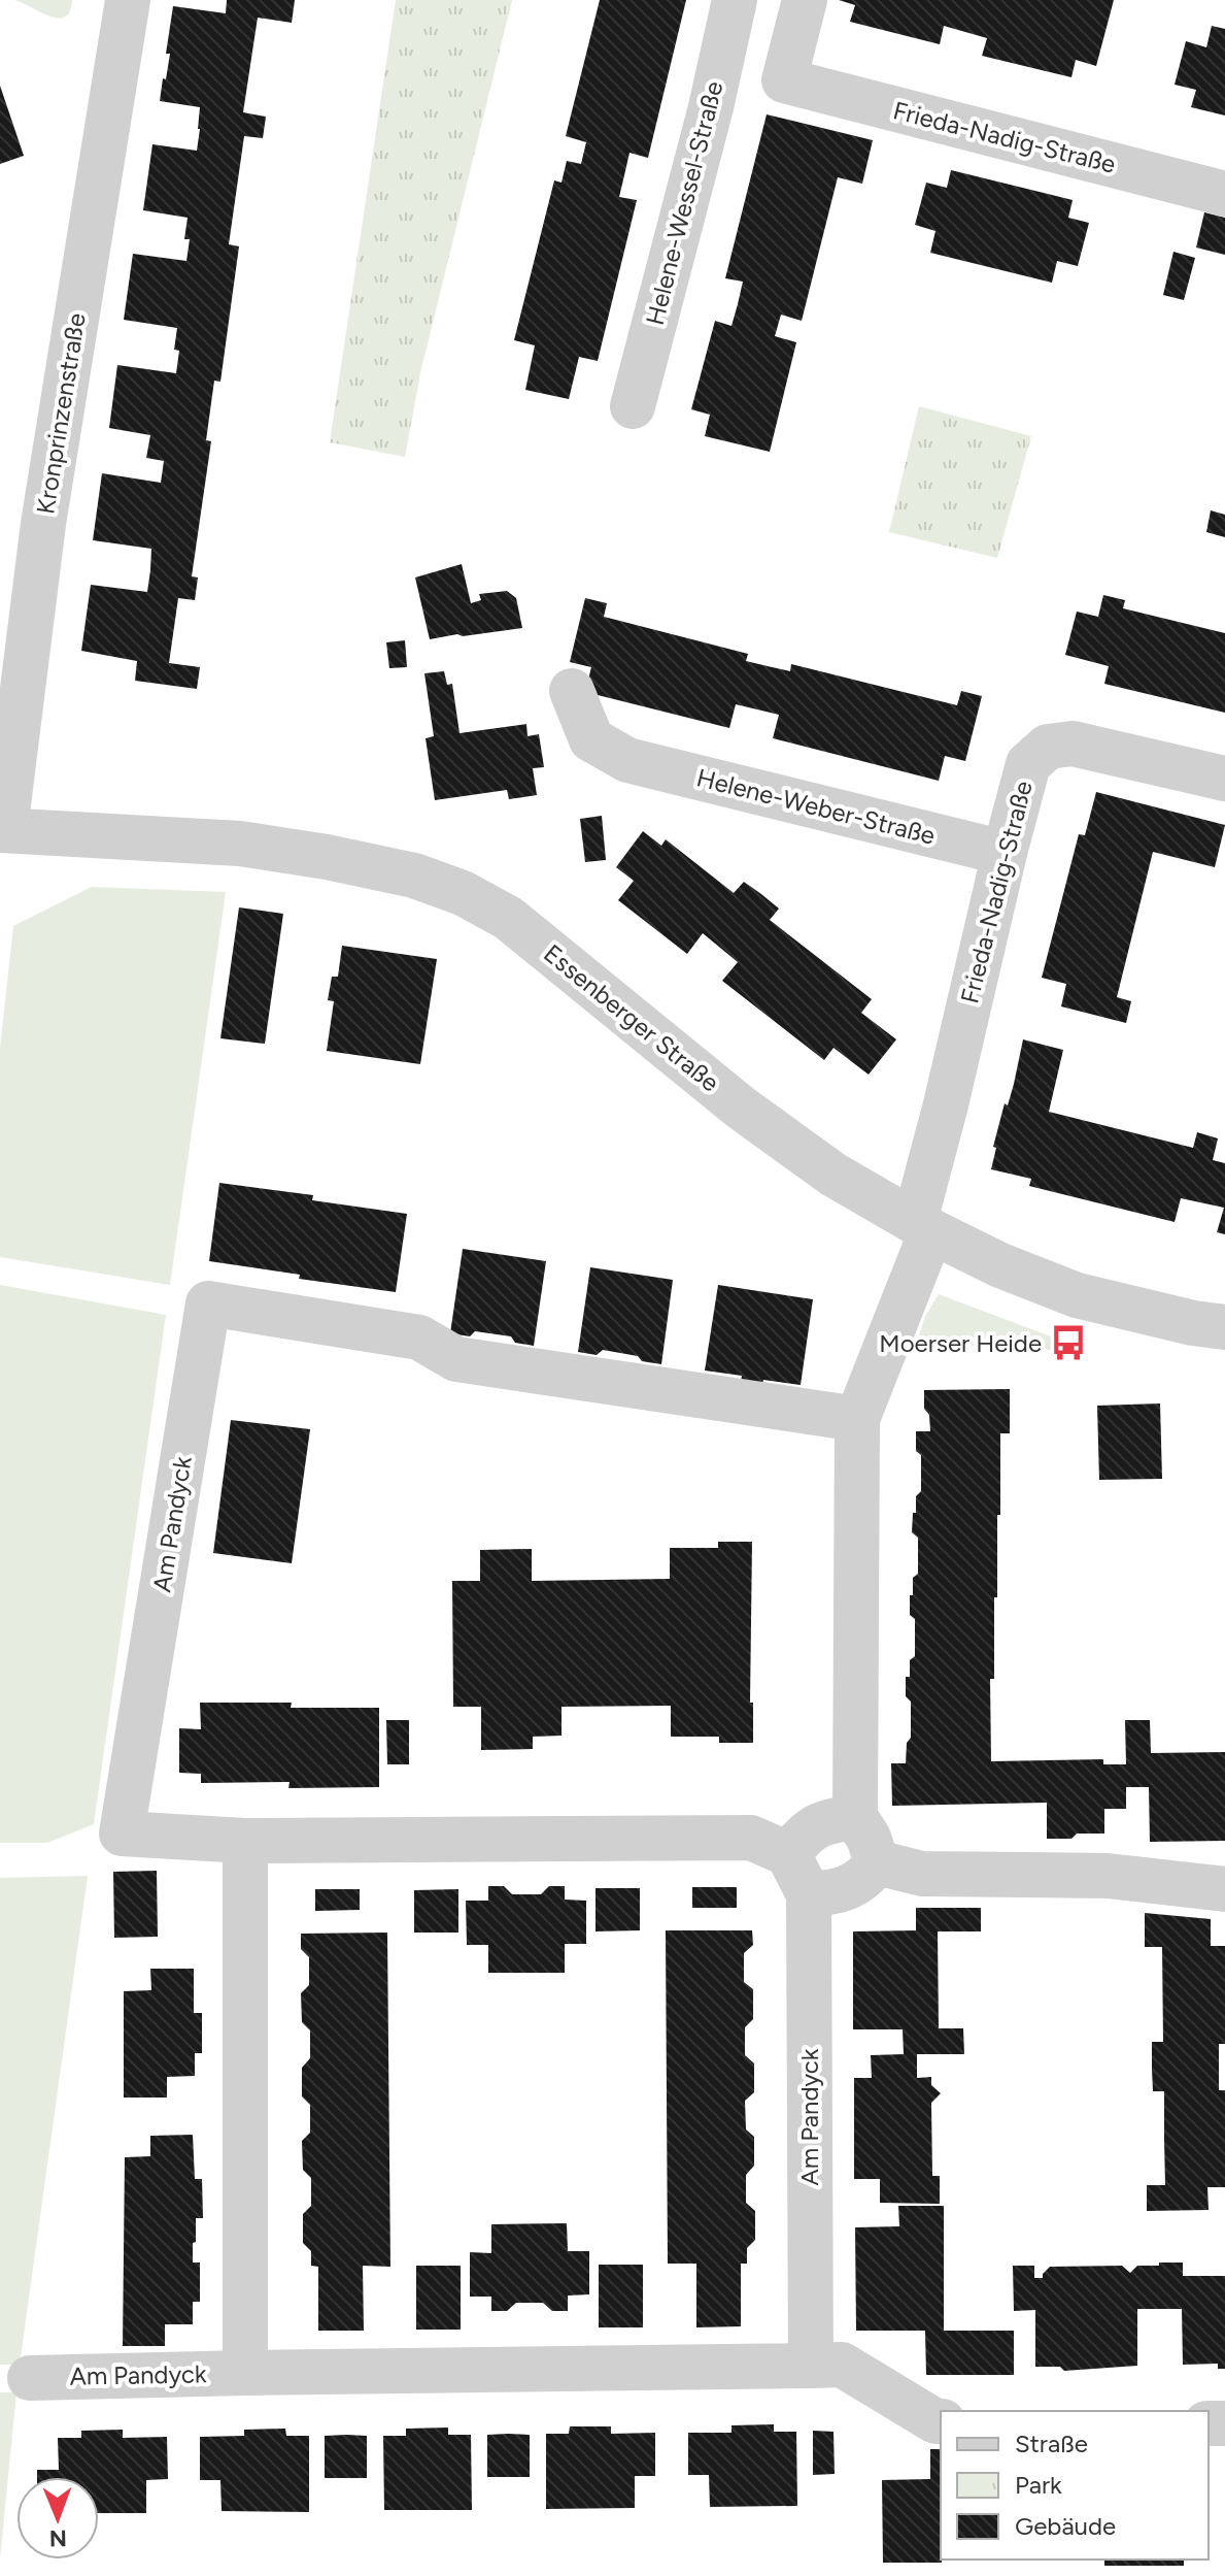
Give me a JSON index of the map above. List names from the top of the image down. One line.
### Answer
{"streets":{"street":["Frieda-Nadig-Straße","Helene-Wessel-Straße","Kronprinzenstraße","Helene-Weber-Straße","Essenberger Straße","Am Pandyck"]},"crossings":[["Frieda-Nadig-Straße","Helene-Wessel-Straße"],["Frieda-Nadig-Straße","Helene-Weber-Straße"],["Frieda-Nadig-Straße","Essenberger Straße"],["Kronprinzenstraße","Essenberger Straße"]],"places":{"bus stop":["Moerser Heide"]},"legend":["Straße","Park","Gebäude"],"north":"bottom"}
